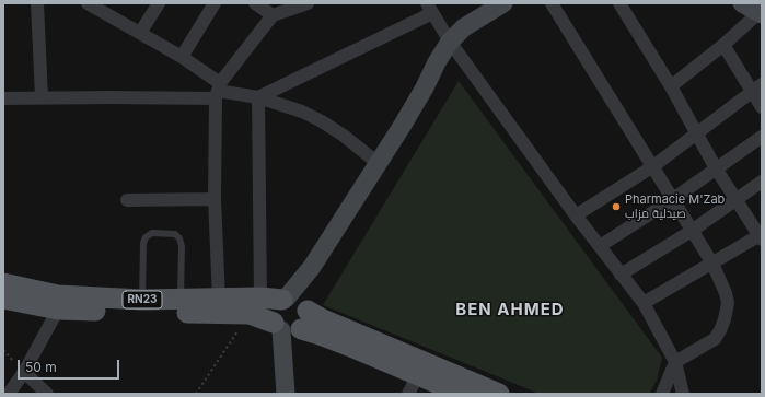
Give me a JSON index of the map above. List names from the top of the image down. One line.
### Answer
{"streets":{"main road":["RN23"]},"districts":["BEN AHMED"],"places":["Pharmacie M'Zab صيدلية مزاب"],"scale_bar":"50 m"}
